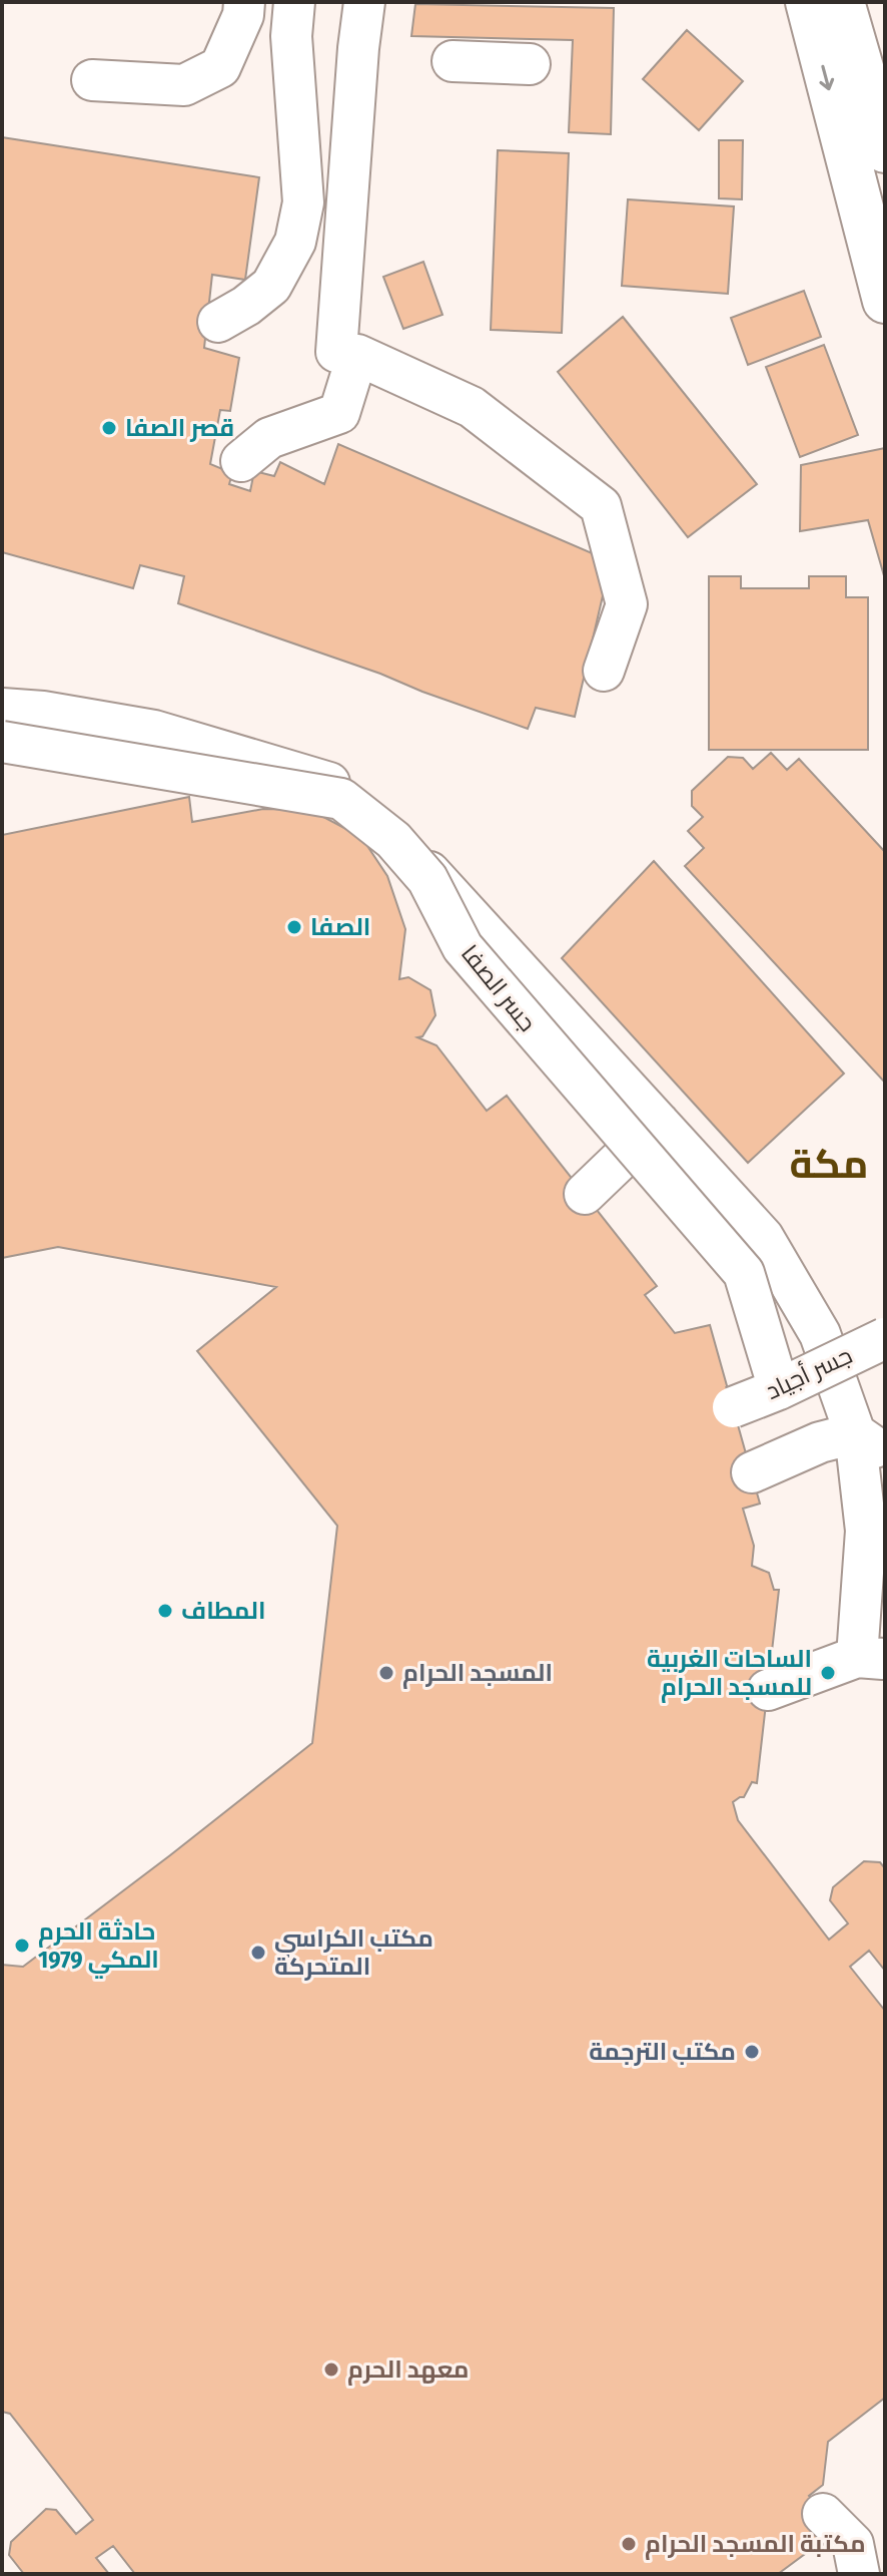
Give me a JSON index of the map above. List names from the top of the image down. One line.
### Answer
{"streets":{"street":["جسر الصفا","جسر أجياد"]},"crossings":[["جسر الصفا","جسر أجياد"]],"districts":["مكة"],"places":["قصر الصفا","الصفا","المطاف","المسجد الحرام","الساحات الغربية للمسجد الحرام","حادثة الحرم المكي 1979","مكتب الكراسي المتحركة","مكتب الترجمة","معهد الحرم","مكتبة المسجد الحرام"]}
